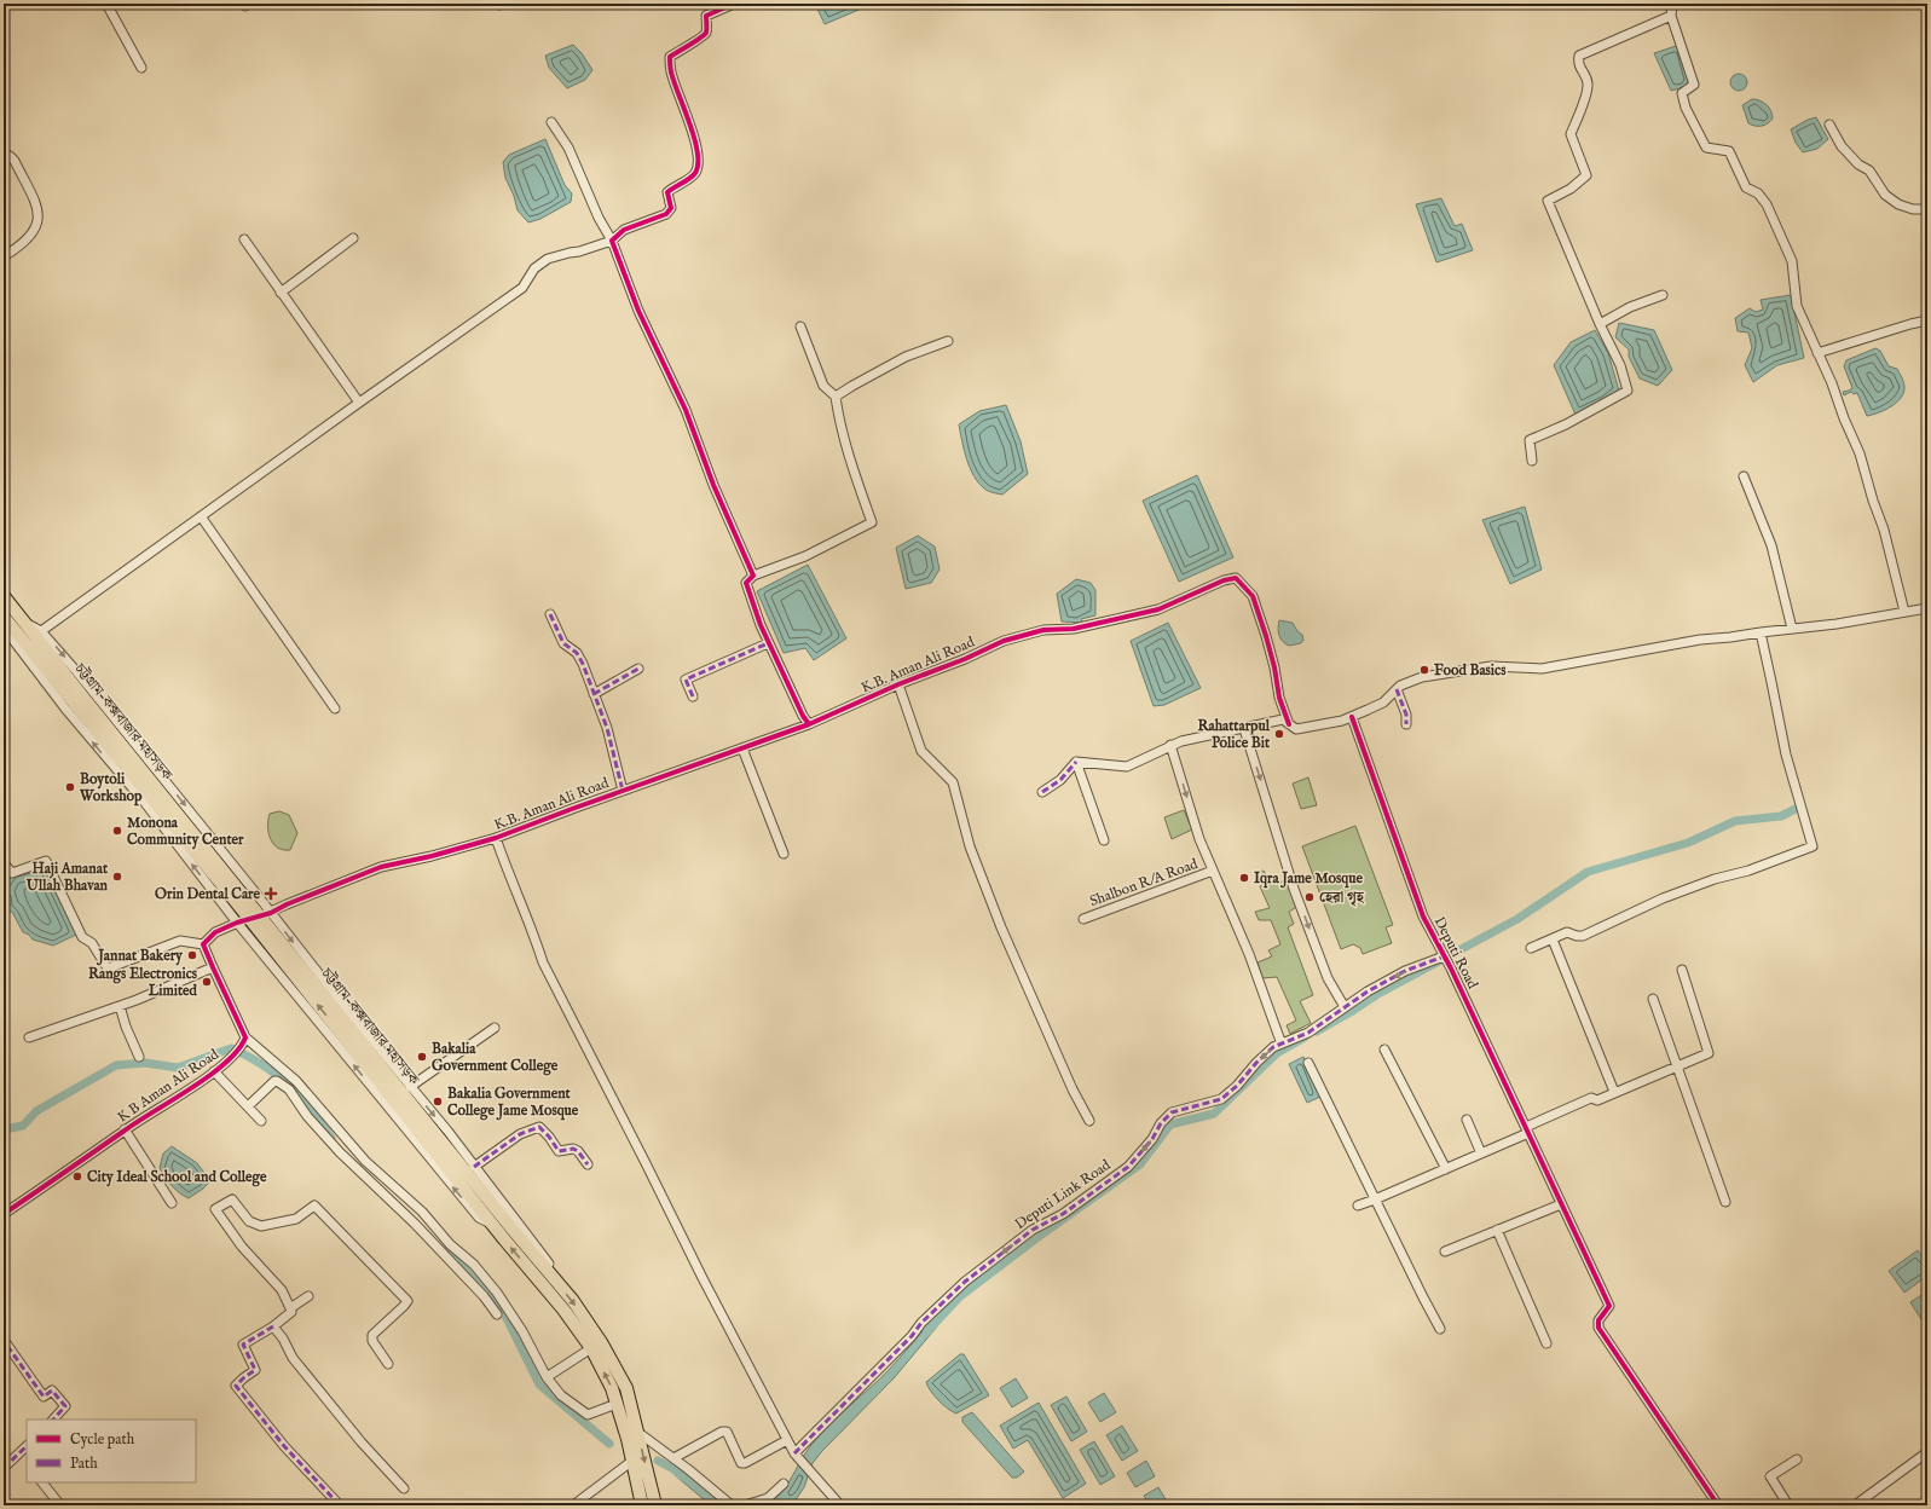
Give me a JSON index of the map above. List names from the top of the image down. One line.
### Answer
{"streets":{"highway":["চট্টগ্রাম-কক্সবাজার মহাসড়ক"],"street":["K.B. Aman Ali Road","Shalbon R/A Road","Deputi Road","K B Aman Ali Road","Deputi Link Road"]},"crossings":[["Deputi Road","Deputi Link Road"]],"one_way":["Deputi Link Road"],"places":{"other":["Food Basics","Rahattarpul Police Bit","Boytoli Workshop","Monona Community Center","Haji Amanat Ullah Bhavan","Iqra Jame Mosque","হেরা গৃহ","Jannat Bakery","Rangs Electronics Limited","Bakalia Government College","Bakalia Government College Jame Mosque","City Ideal School and College"],"health":["Orin Dental Care"]},"legend":["Cycle path","Path"]}
